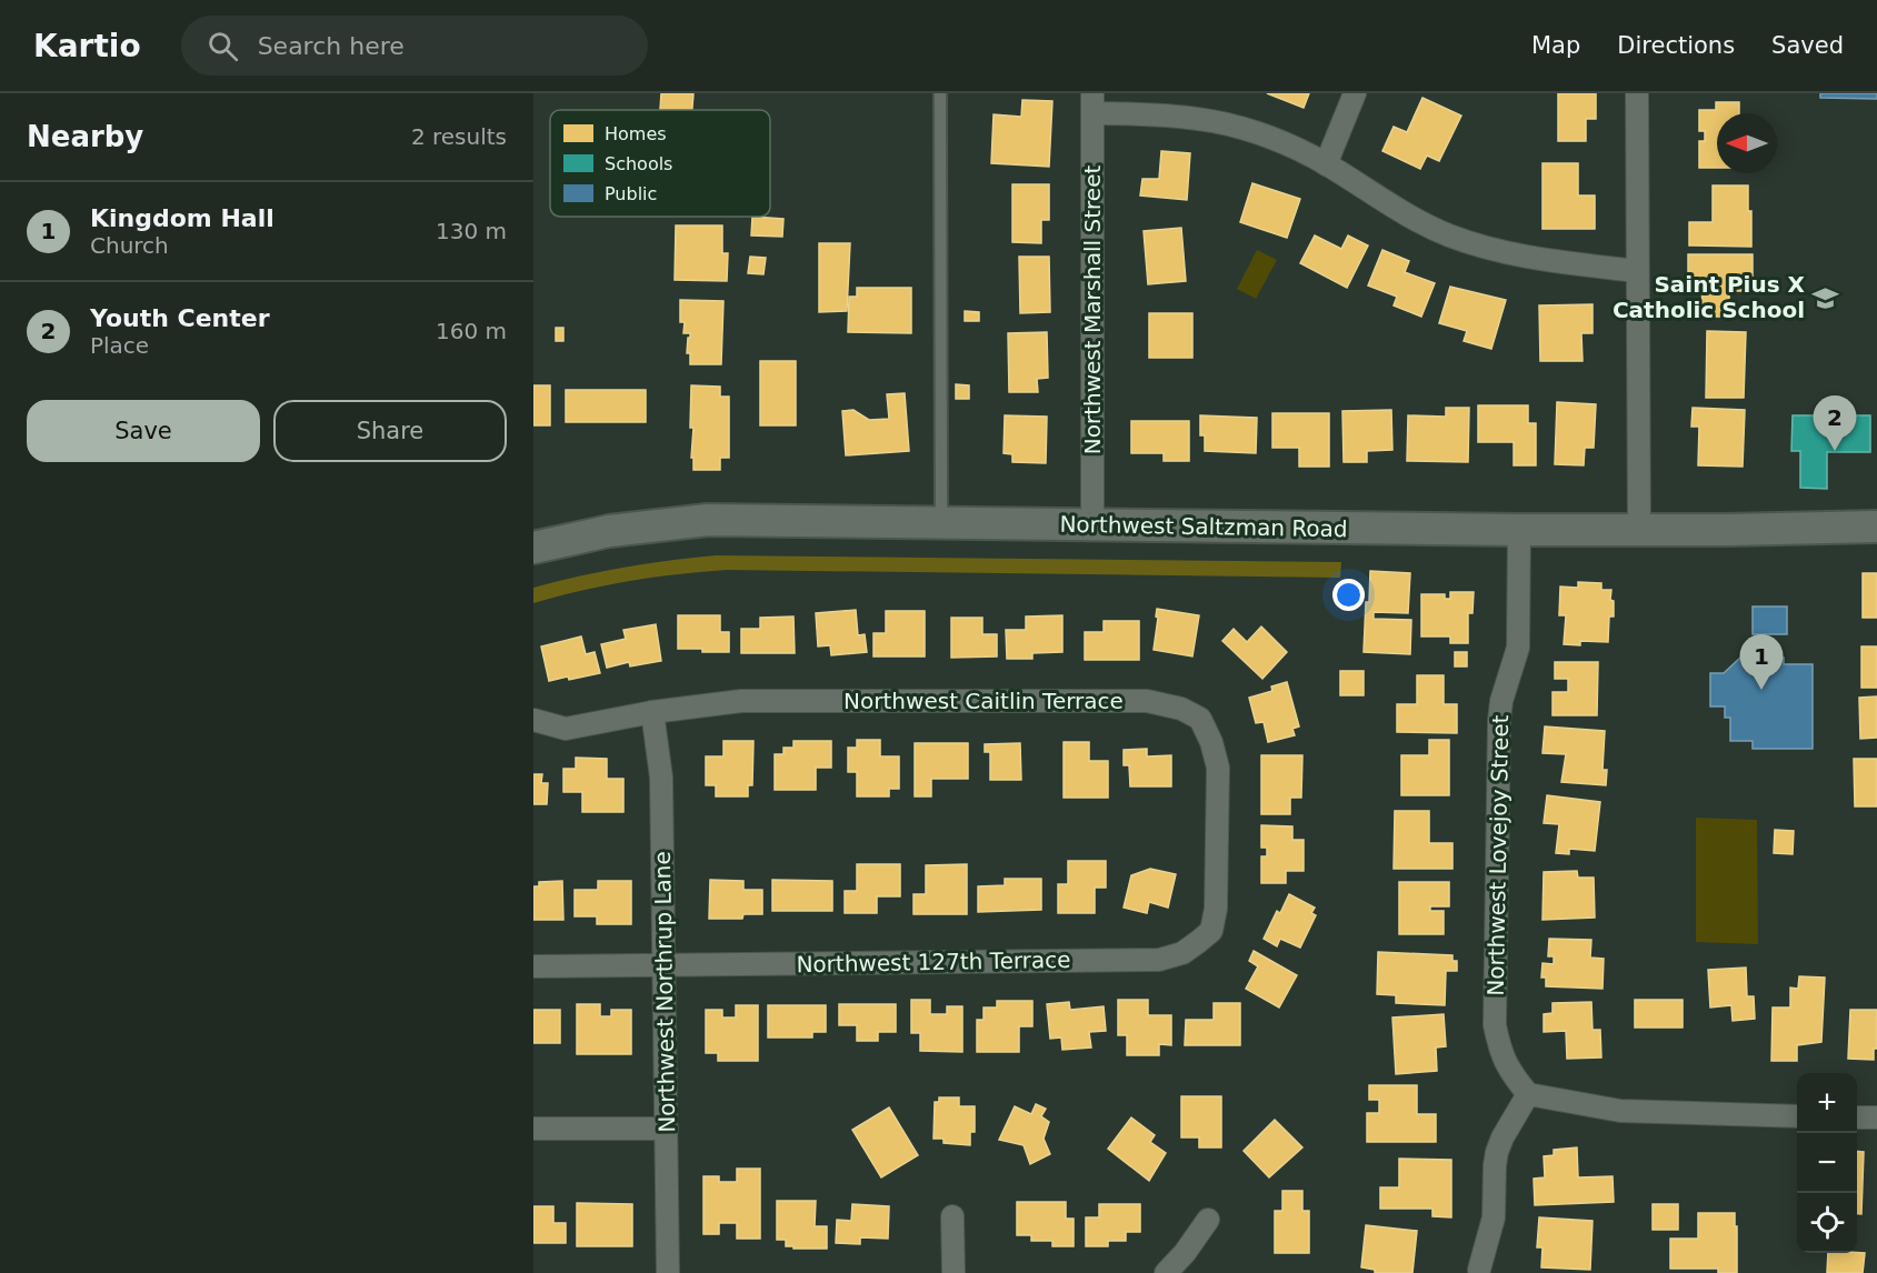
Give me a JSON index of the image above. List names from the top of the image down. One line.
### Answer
{"streets":{"main road":["Northwest Saltzman Road"],"street":["Northwest Marshall Street","Northwest Caitlin Terrace","Northwest Lovejoy Street","Northwest 127th Terrace","Northwest Northrup Lane"]},"crossings":[["Northwest Marshall Street","Northwest Saltzman Road"],["Northwest Saltzman Road","Northwest Lovejoy Street"],["Northwest Caitlin Terrace","Northwest 127th Terrace"],["Northwest Caitlin Terrace","Northwest Northrup Lane"],["Northwest 127th Terrace","Northwest Northrup Lane"]],"places":{"school or university":["Saint Pius X Catholic School"]},"legend":["Homes","Schools","Public"],"north":"left","page":{"header":"Kartio","search":"Search here","nav":["Map","Directions","Saved"],"heading":["Nearby","2 results"],"list":[{"mark":"1","name":"Kingdom Hall","note":"Church","value":"130 m"},{"mark":"2","name":"Youth Center","note":"Place","value":"160 m"}],"buttons":["Save","Share"],"pins":["2","1"],"map_buttons":["+","−"]}}
